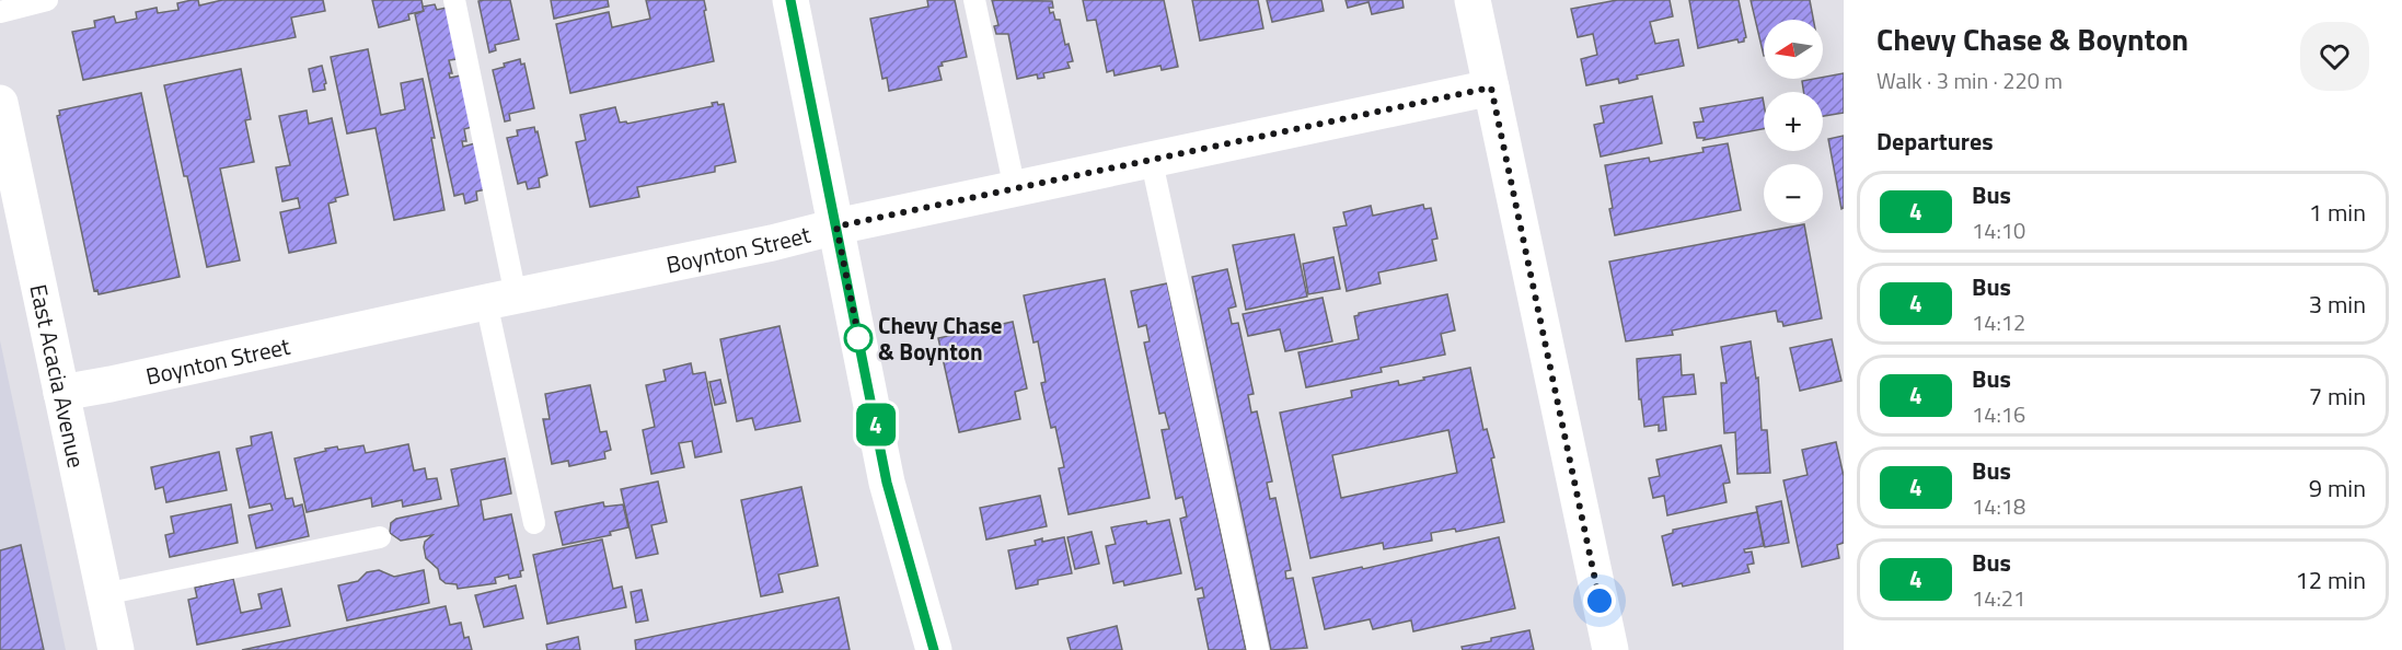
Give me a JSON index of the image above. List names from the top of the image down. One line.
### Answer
{"streets":{"street":["Boynton Street","East Acacia Avenue"]},"crossings":[["Boynton Street","East Acacia Avenue"]],"places":["Chevy Chase & Boynton"],"lines":["bus line 4"],"north":"left","page":{"on_map":"4","heading":[["Chevy Chase & Boynton","Walk · 3 min · 220 m"],"Departures"],"map_buttons":["+","−"],"list":[{"mark":"4","name":"Bus","note":"14:10","value":"1 min"},{"mark":"4","name":"Bus","note":"14:12","value":"3 min"},{"mark":"4","name":"Bus","note":"14:16","value":"7 min"},{"mark":"4","name":"Bus","note":"14:18","value":"9 min"},{"mark":"4","name":"Bus","note":"14:21","value":"12 min"}]}}
